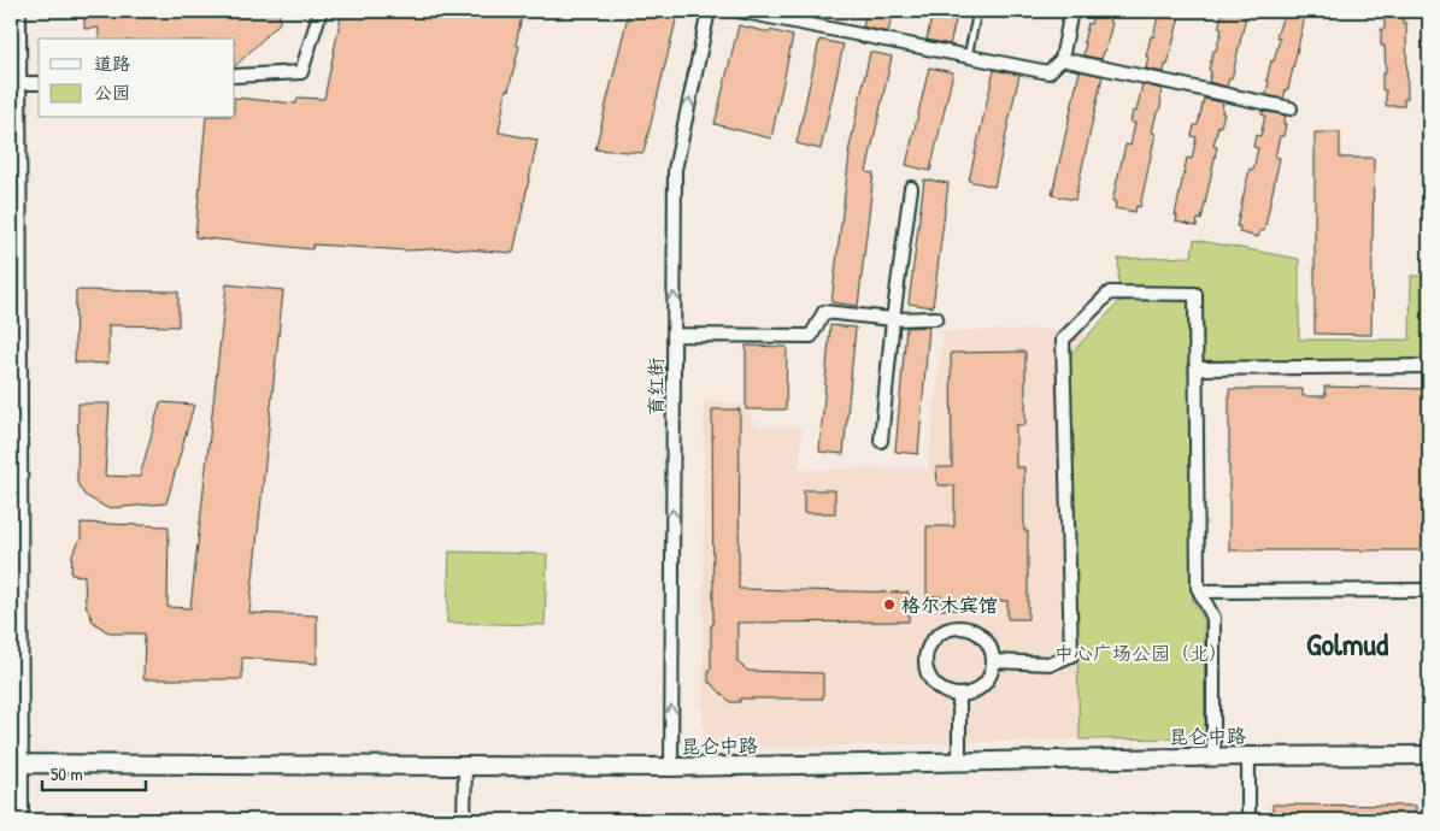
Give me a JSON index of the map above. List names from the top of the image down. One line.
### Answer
{"streets":{"main road":["昆仑中路"],"street":["育红街"]},"crossings":[["育红街","昆仑中路"]],"one_way":["育红街"],"districts":["Golmud"],"parks":["中心广场公园（北）"],"places":["格尔木宾馆"],"legend":["道路","公园"],"scale_bar":"50 m"}
